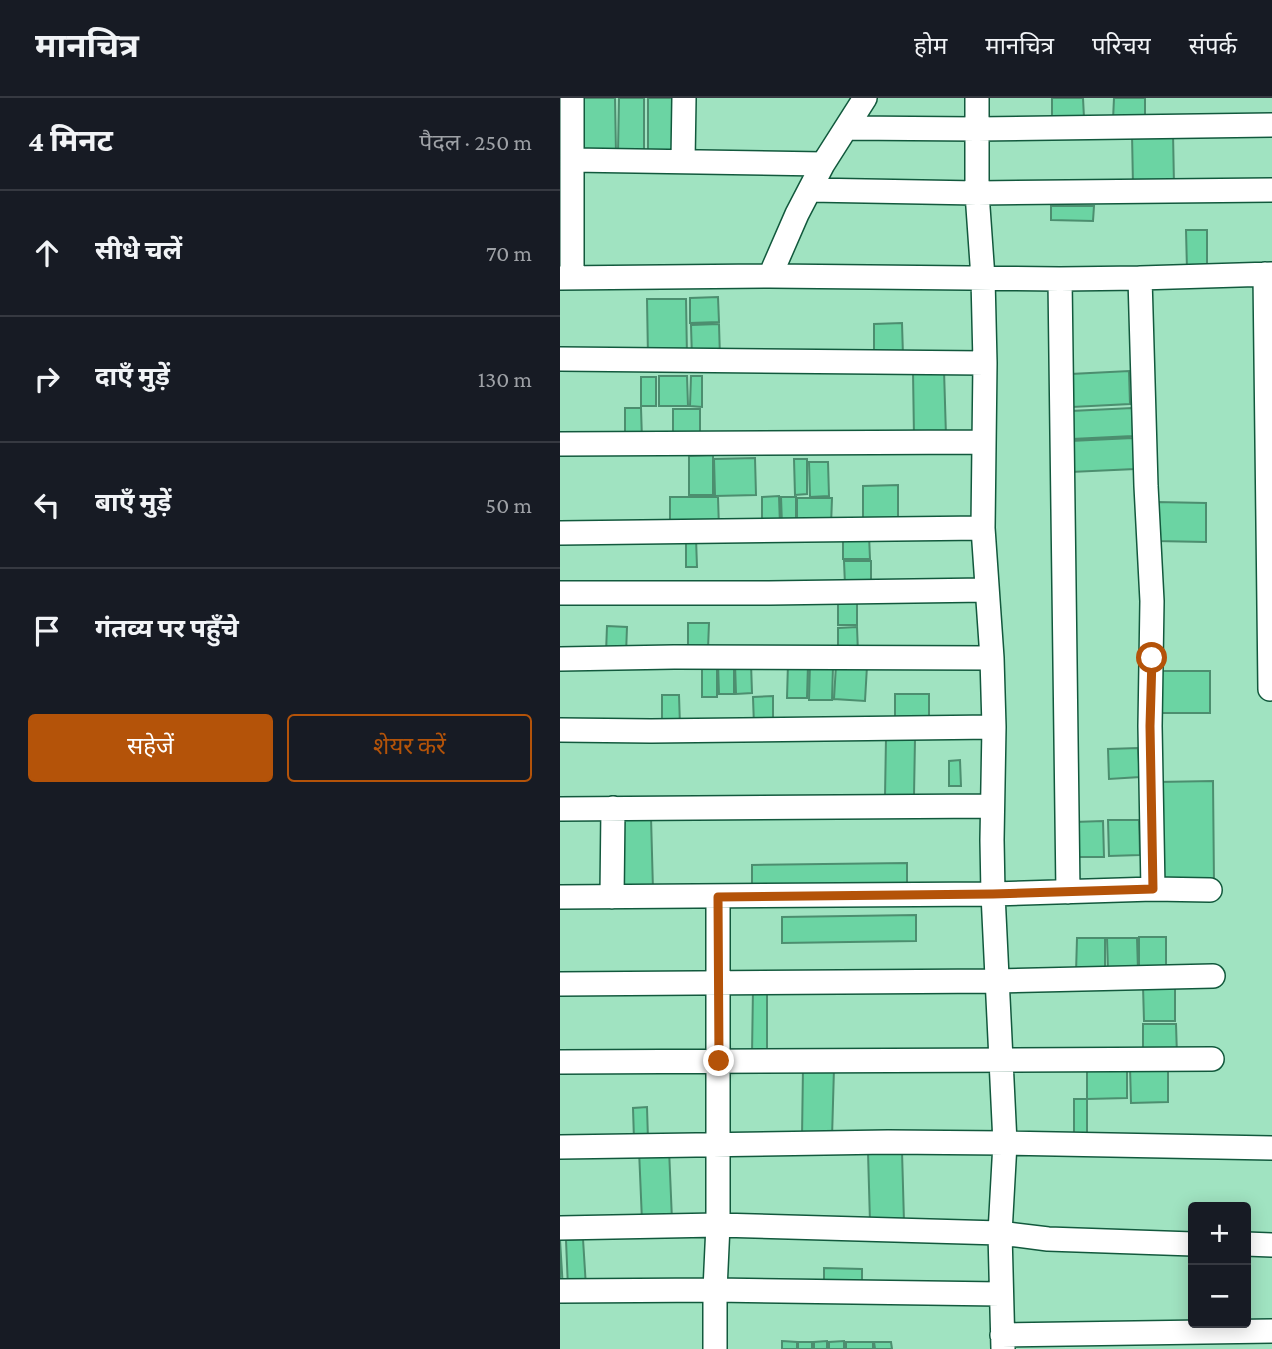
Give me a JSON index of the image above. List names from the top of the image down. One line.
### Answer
{"page":{"header":"मानचित्र","nav":["होम","मानचित्र","परिचय","संपर्क"],"heading":["4 मिनट","पैदल · 250 m"],"list":[["सीधे चलें","70 m"],["दाएँ मुड़ें","130 m"],["बाएँ मुड़ें","50 m"],"गंतव्य पर पहुँचे"],"buttons":["सहेजें","शेयर करें"],"map_buttons":["+","−"]}}
